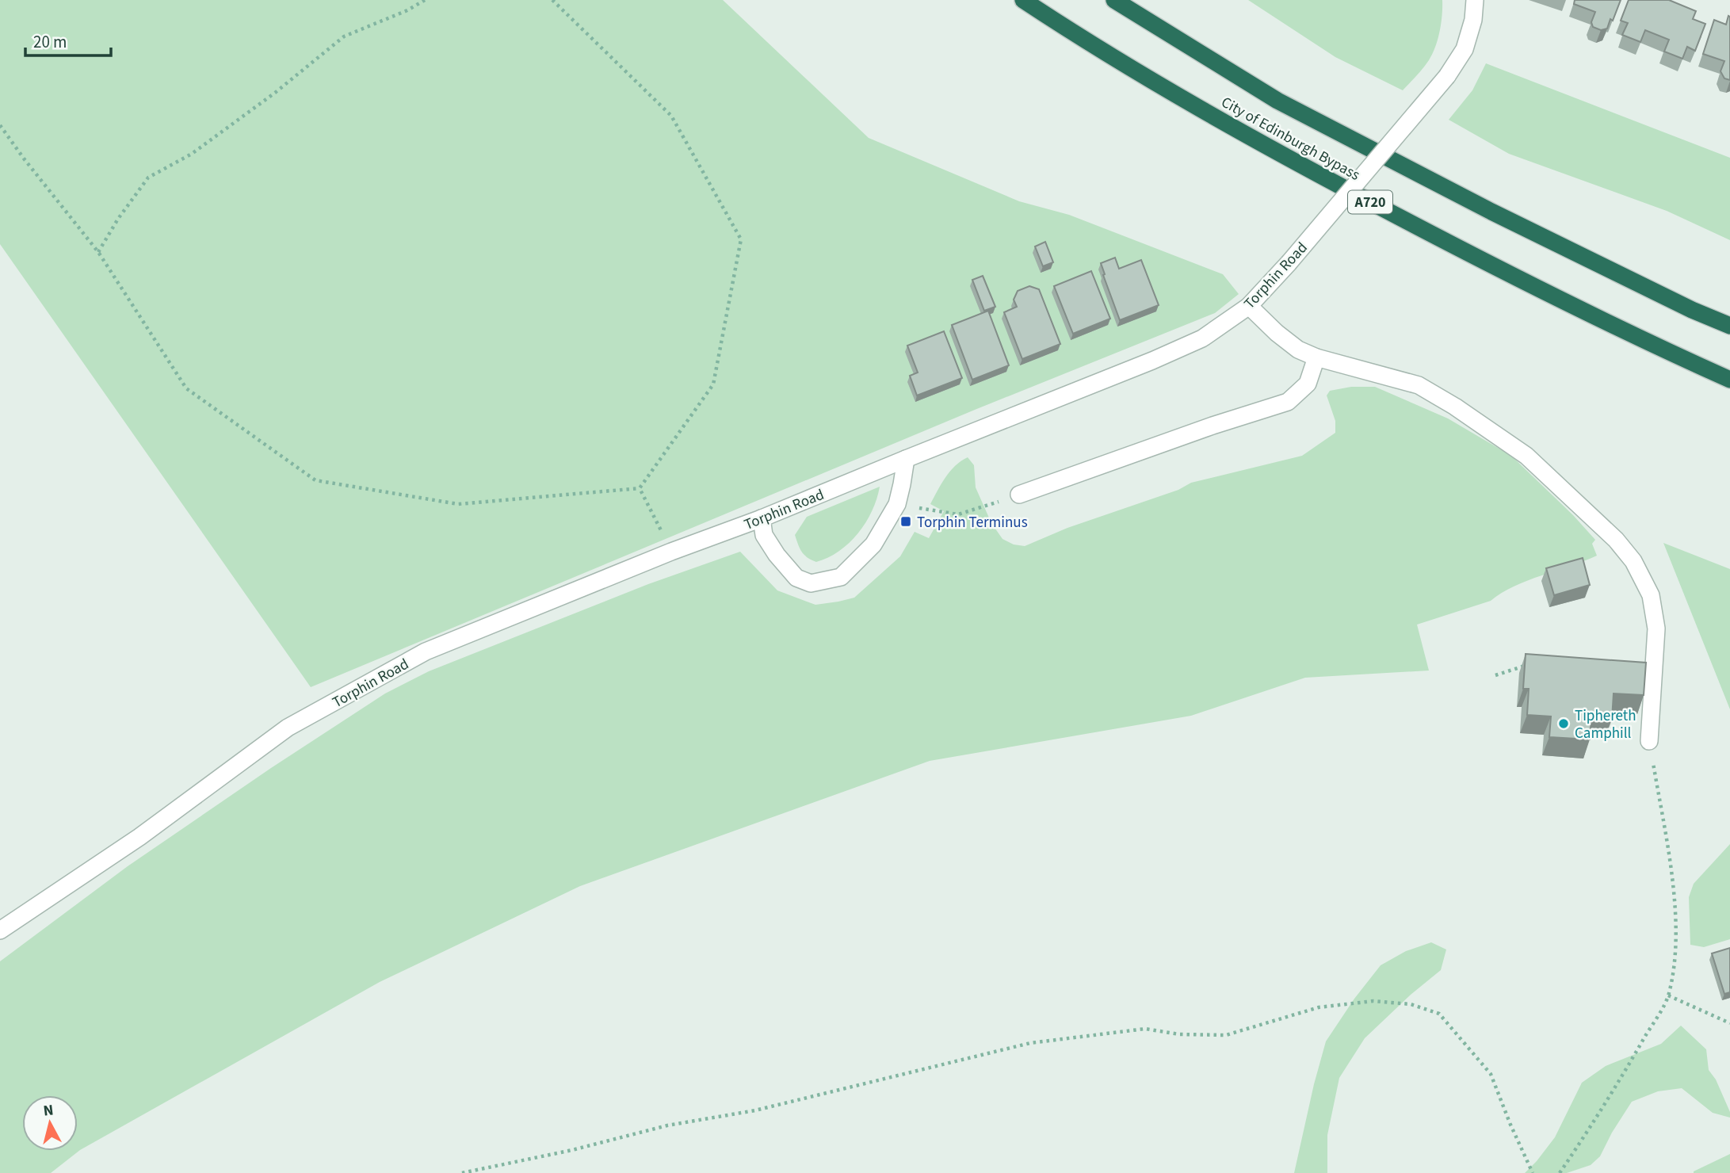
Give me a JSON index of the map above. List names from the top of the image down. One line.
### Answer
{"streets":{"highway":["City of Edinburgh Bypass","A720"],"street":["Torphin Road"]},"places":{"transit":["Torphin Terminus"],"other":["Tiphereth Camphill"]},"scale_bar":"20 m","north":"top"}
